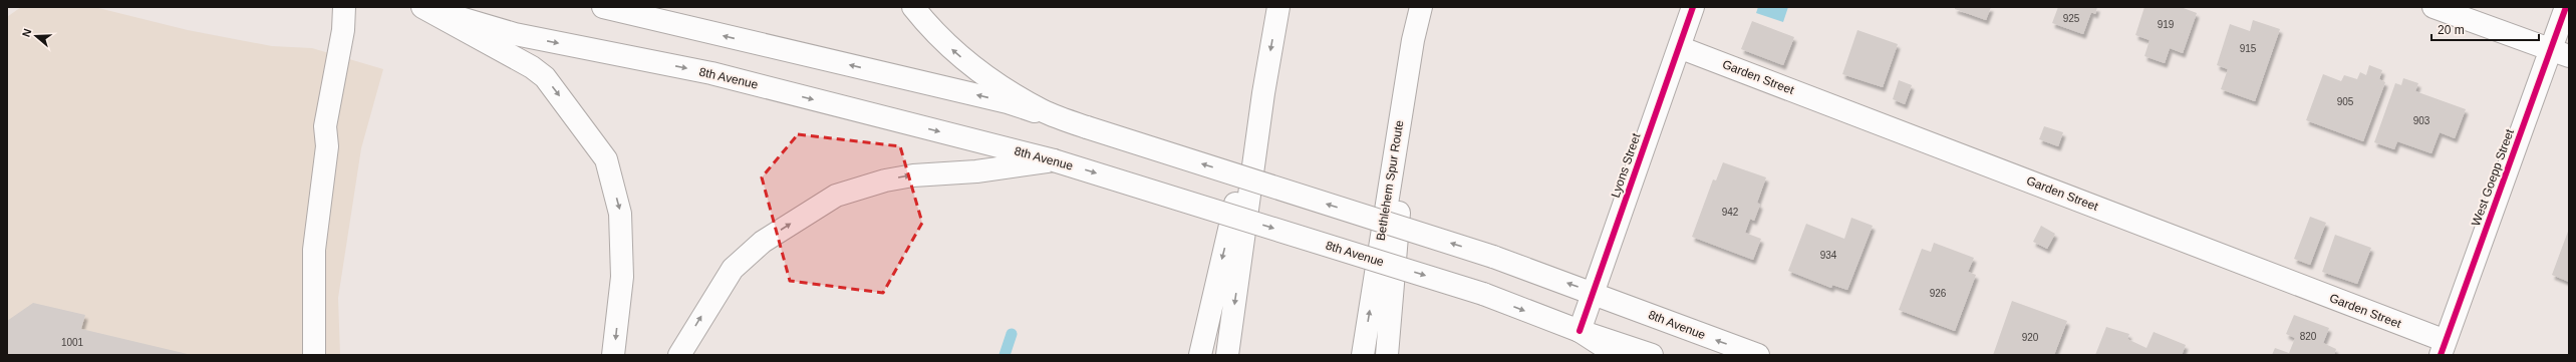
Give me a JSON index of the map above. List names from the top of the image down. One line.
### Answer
{"streets":{"main road":["Garden Street","8th Avenue","Lyons Street","West Goepp Street","Bethlehem Spur Route"]},"crossings":[["Garden Street","Lyons Street"],["Garden Street","West Goepp Street"],["8th Avenue","Lyons Street"]],"house_numbers":["925","919","915","905","903","942","934","926","820","920","1001"],"scale_bar":"20 m","north":"left"}
